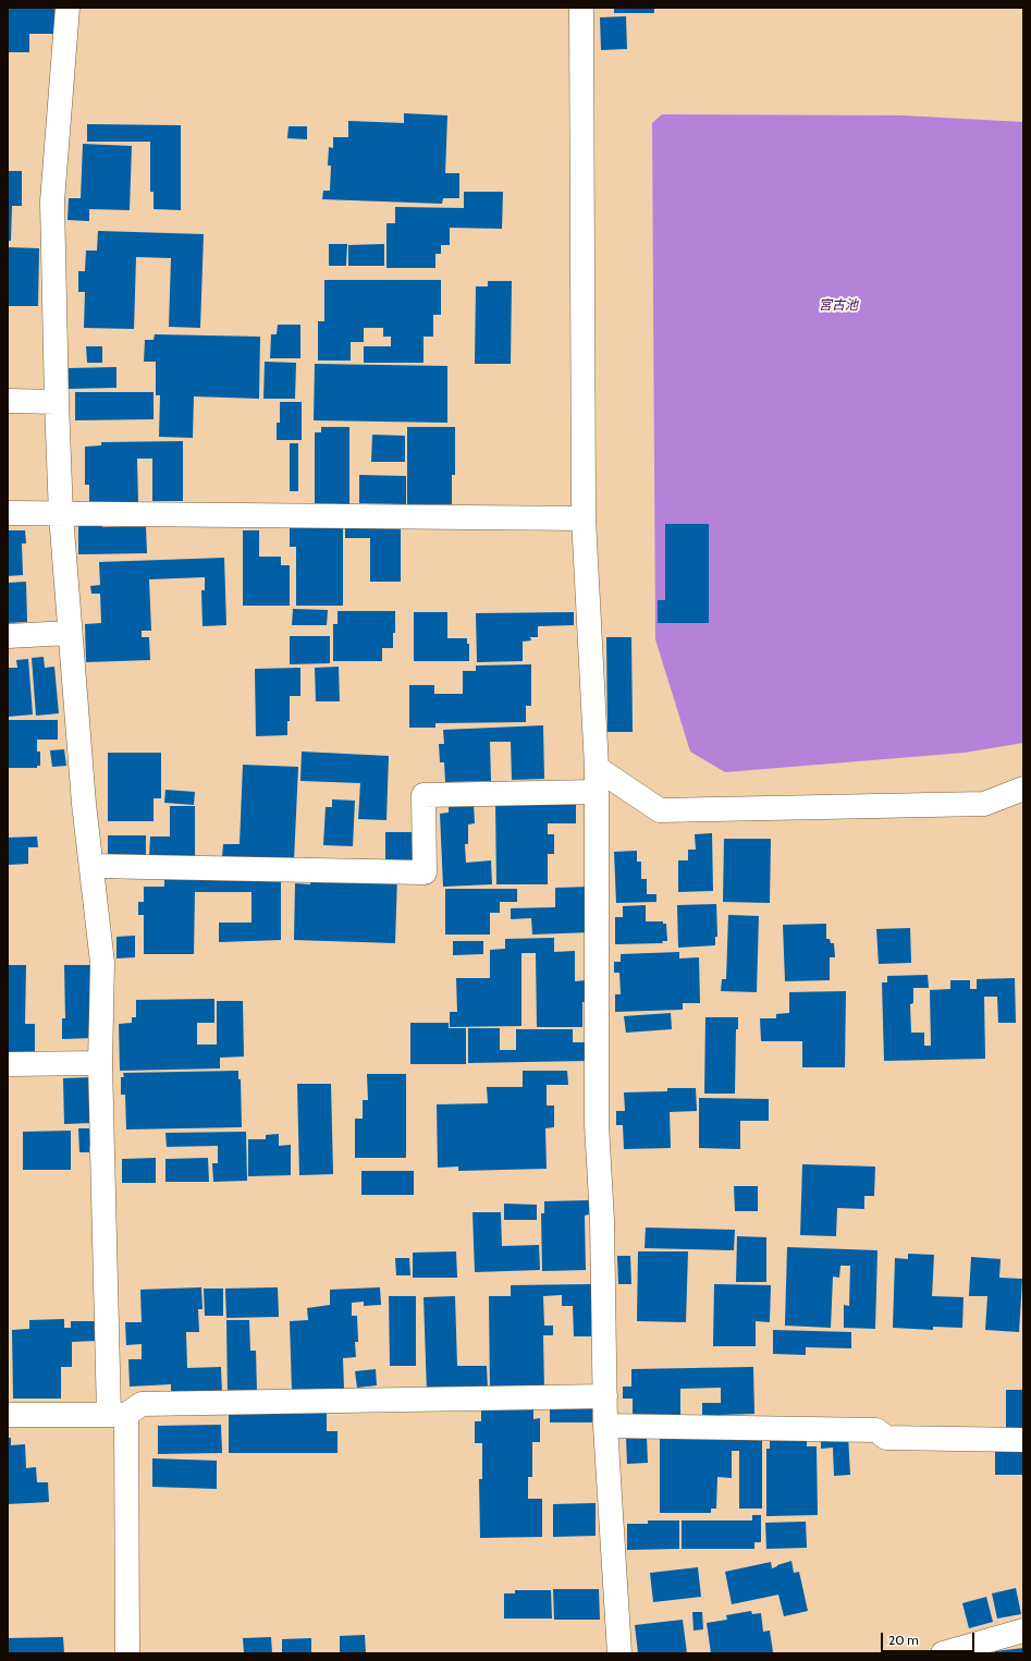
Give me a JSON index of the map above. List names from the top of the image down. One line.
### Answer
{"water":["宮古池"],"scale_bar":"20 m"}
